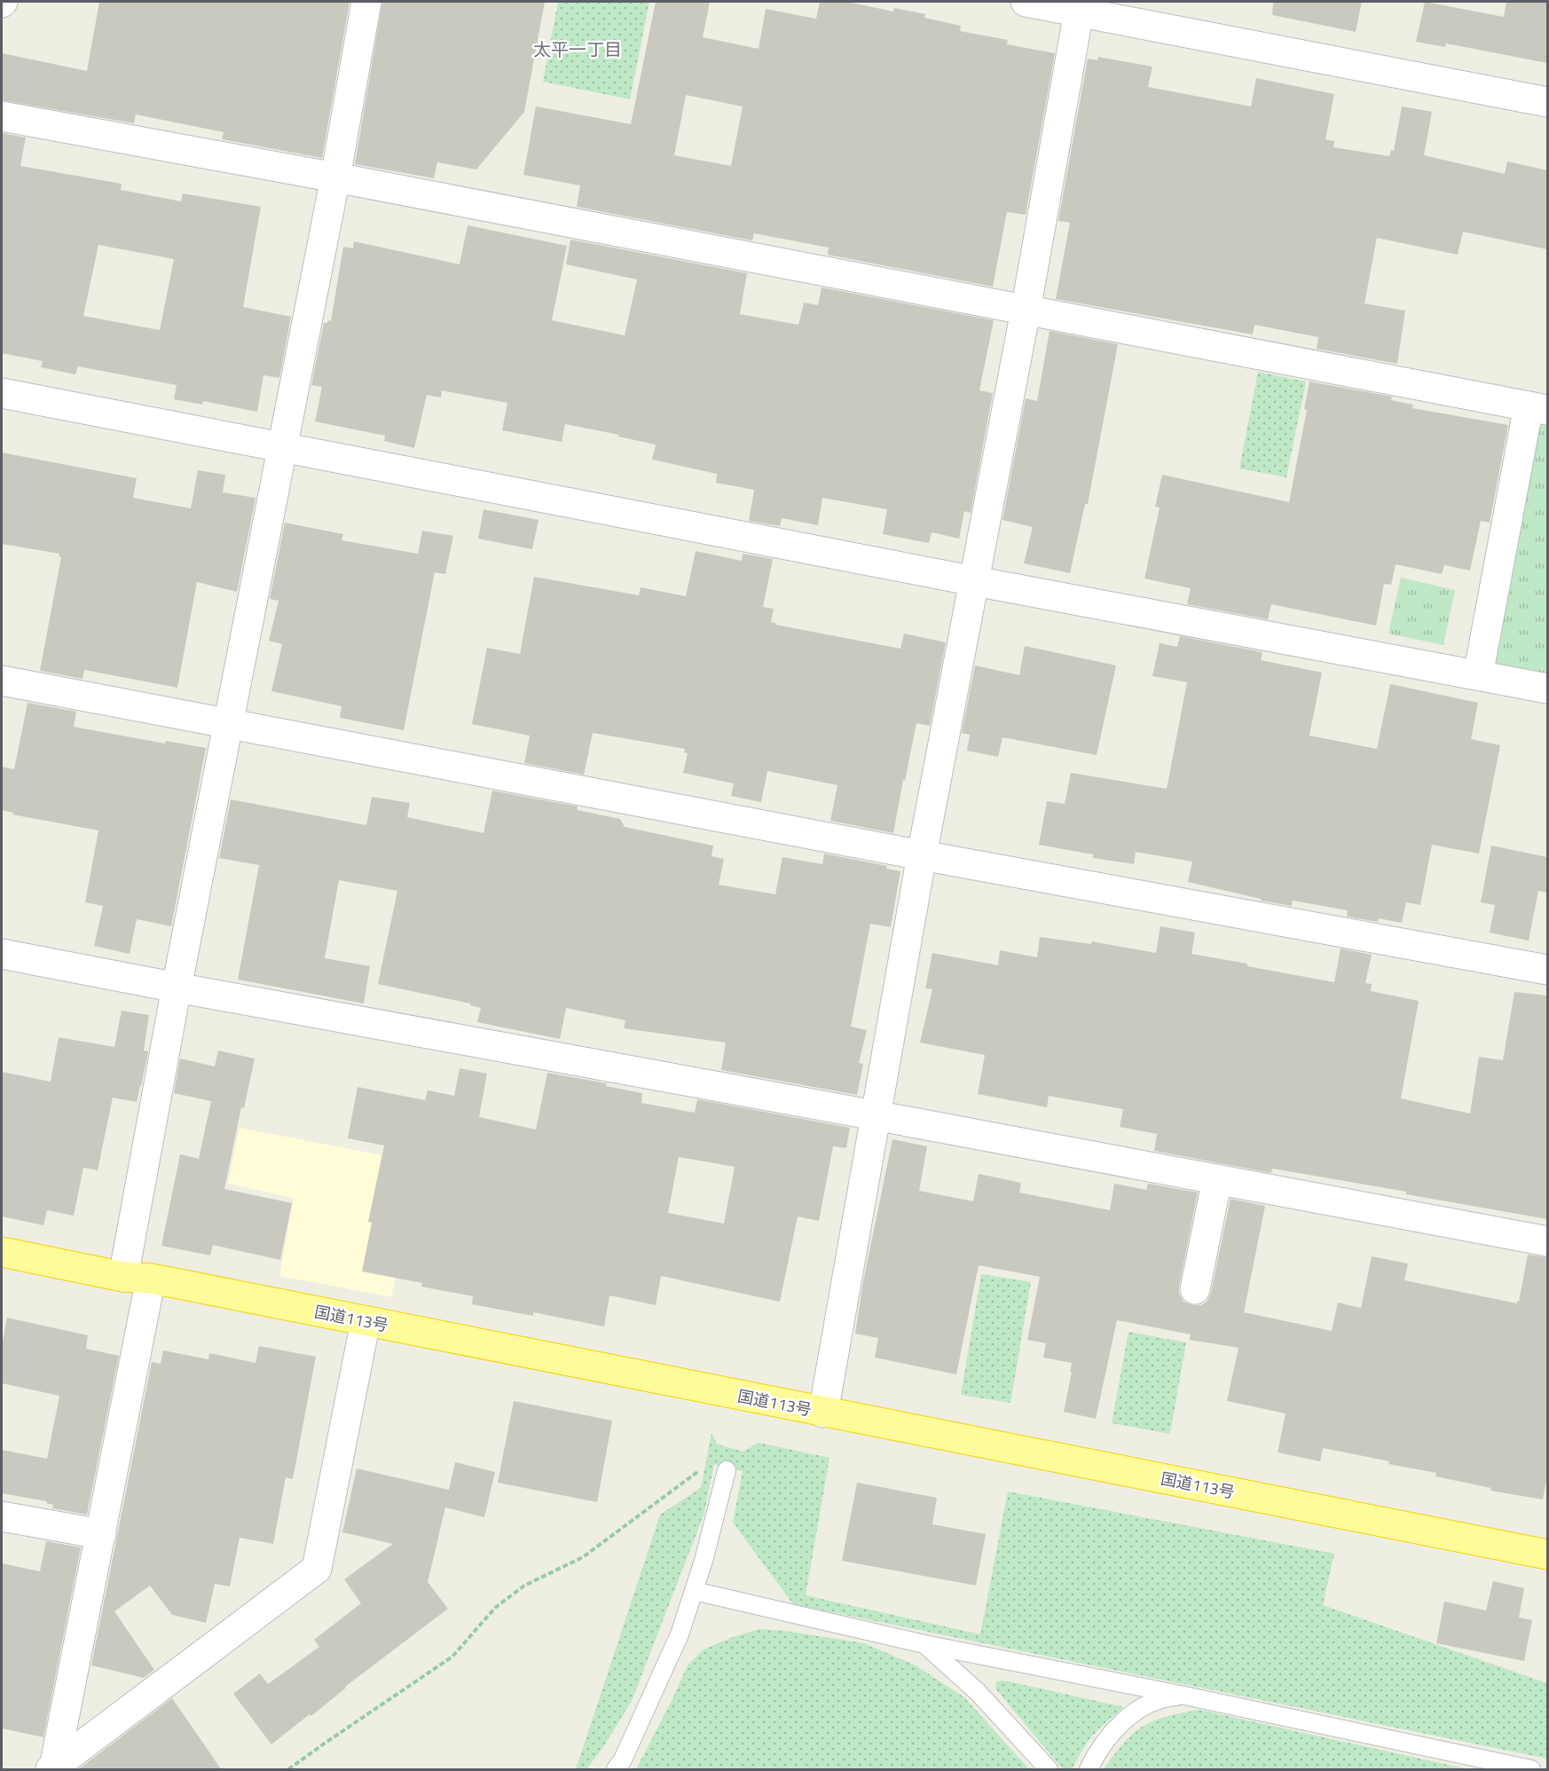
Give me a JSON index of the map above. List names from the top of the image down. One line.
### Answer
{"streets":{"highway":["国道113号"]},"districts":["太平一丁目"]}
